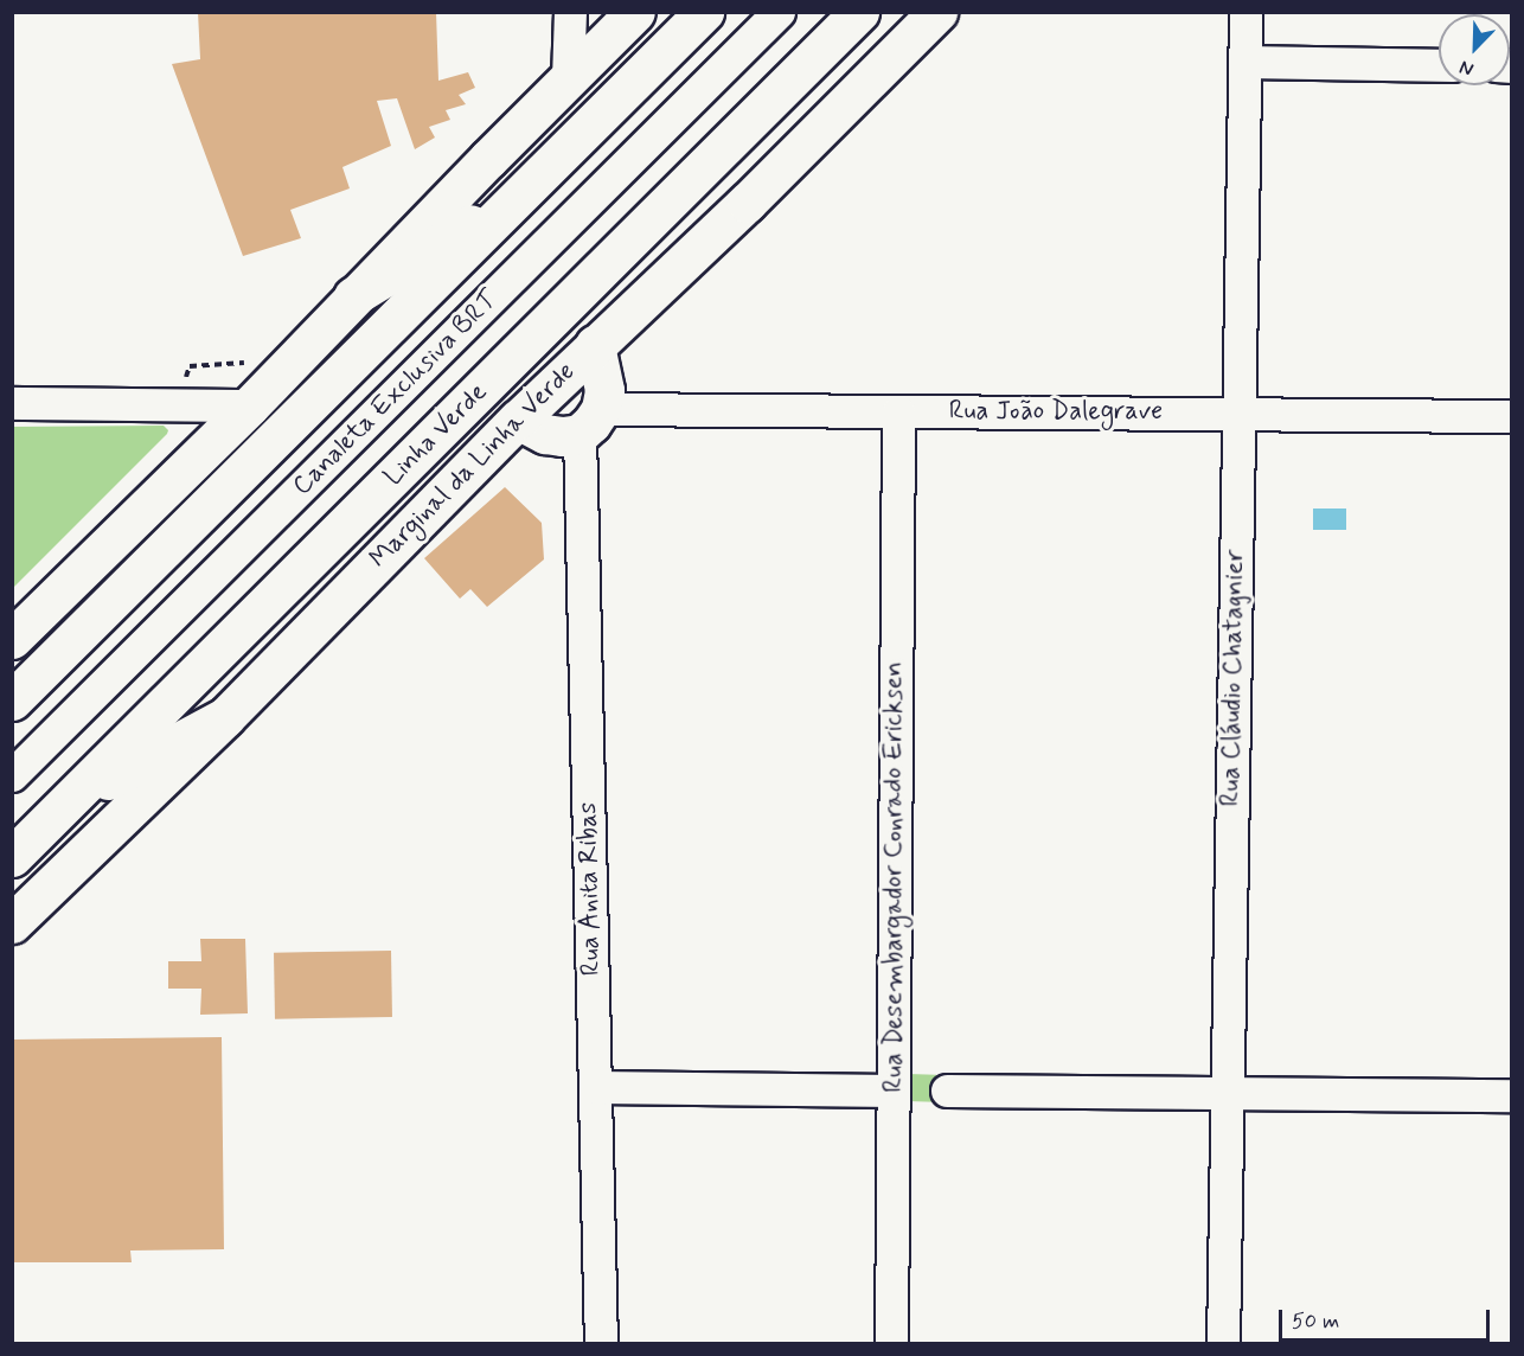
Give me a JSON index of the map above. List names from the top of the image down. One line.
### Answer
{"streets":{"main road":["Linha Verde","Marginal da Linha Verde"],"street":["Canaleta Exclusiva BRT","Rua João Dalegrave","Rua Cláudio Chatagnier","Rua Desembargador Conrado Ericksen","Rua Anita Ribas"]},"crossings":[["Rua João Dalegrave","Rua Cláudio Chatagnier"],["Rua João Dalegrave","Rua Desembargador Conrado Ericksen"],["Rua João Dalegrave","Rua Anita Ribas"]],"scale_bar":"50 m","north":"bottom left"}
